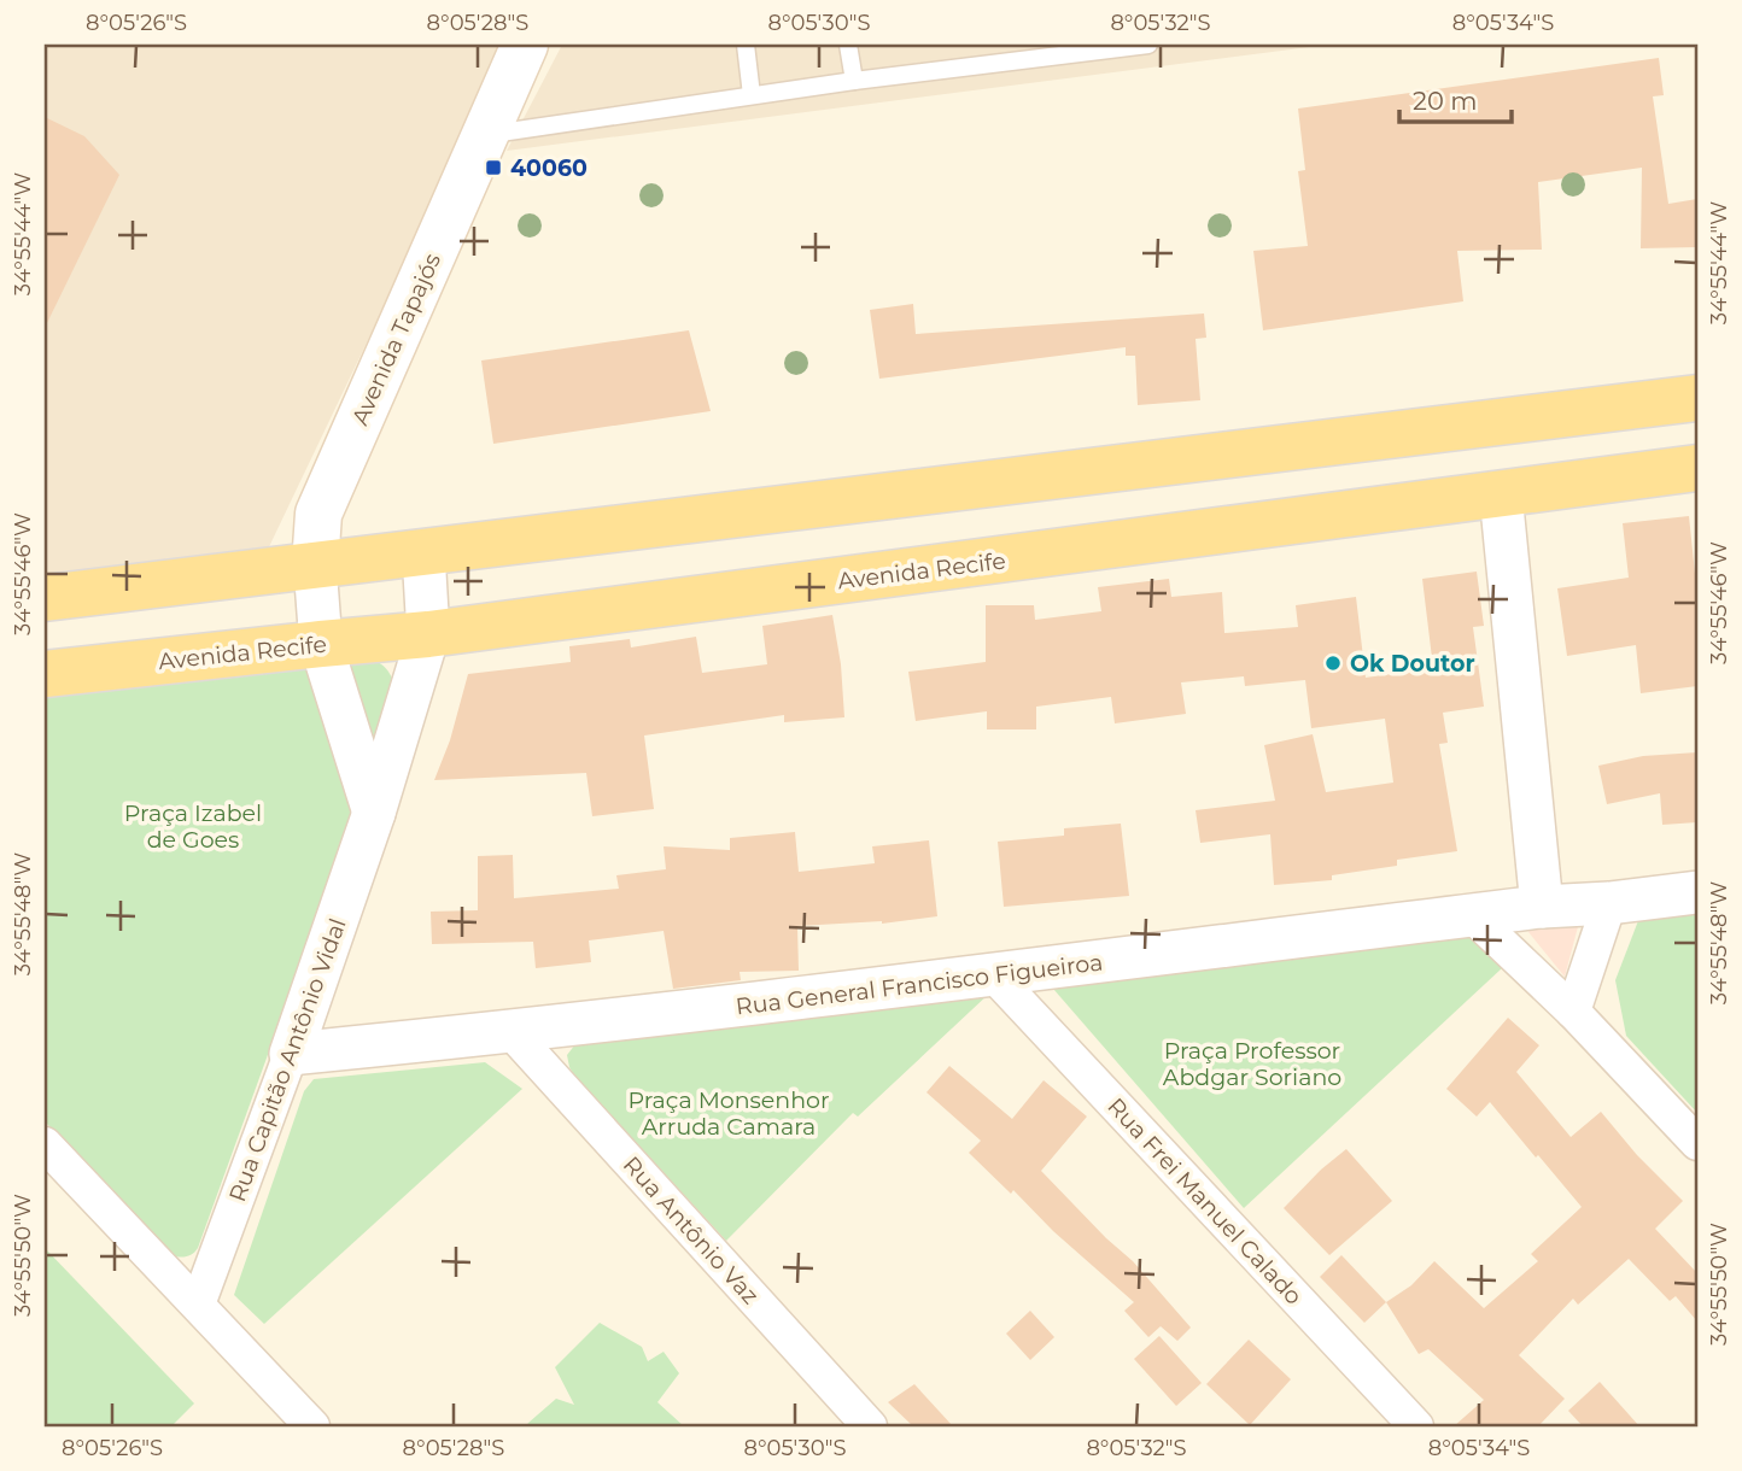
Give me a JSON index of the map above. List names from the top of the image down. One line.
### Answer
{"streets":{"main road":["Avenida Tapajós","Avenida Recife"],"street":["Rua General Francisco Figueiroa","Rua Capitão Antônio Vidal","Rua Frei Manuel Calado","Rua Antônio Vaz"]},"crossings":[["Avenida Tapajós","Avenida Recife"],["Avenida Recife","Rua Capitão Antônio Vidal"],["Rua General Francisco Figueiroa","Rua Capitão Antônio Vidal"],["Rua General Francisco Figueiroa","Rua Frei Manuel Calado"],["Rua General Francisco Figueiroa","Rua Antônio Vaz"]],"parks":["Praça Izabel de Goes","Praça Professor Abdgar Soriano","Praça Monsenhor Arruda Camara"],"places":{"transit":["40060"],"other":["Ok Doutor"]},"scale_bar":"20 m","coordinates":["8°05'26\"S","8°05'28\"S","8°05'30\"S","8°05'32\"S","8°05'34\"S","34°55'44\"W","34°55'46\"W","34°55'48\"W","34°55'50\"W"]}
